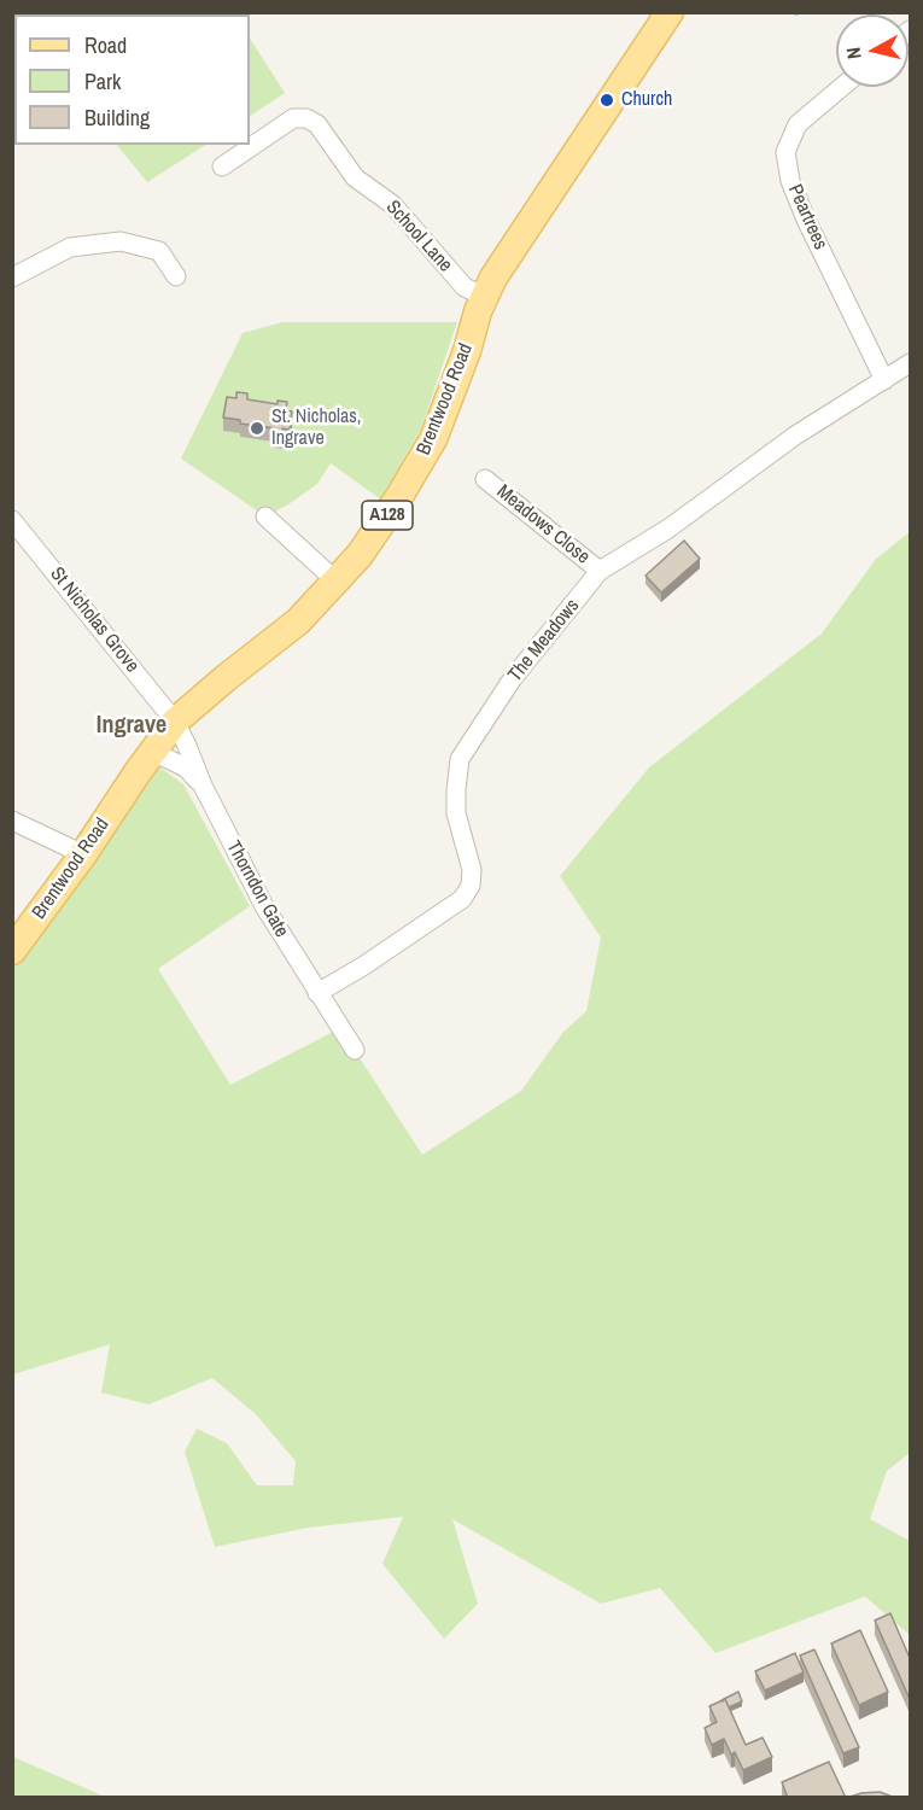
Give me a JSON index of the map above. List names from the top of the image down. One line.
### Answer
{"streets":{"main road":["Brentwood Road","A128"],"street":["Peartrees","School Lane","Meadows Close","St Nicholas Grove","The Meadows","Thorndon Gate"]},"crossings":[["Peartrees","The Meadows"],["School Lane","Brentwood Road"],["Brentwood Road","St Nicholas Grove"],["Brentwood Road","Thorndon Gate"],["Meadows Close","The Meadows"],["St Nicholas Grove","Thorndon Gate"],["The Meadows","Thorndon Gate"]],"districts":["Ingrave"],"places":["Church","St. Nicholas, Ingrave"],"legend":["Road","Park","Building"],"north":"left"}
